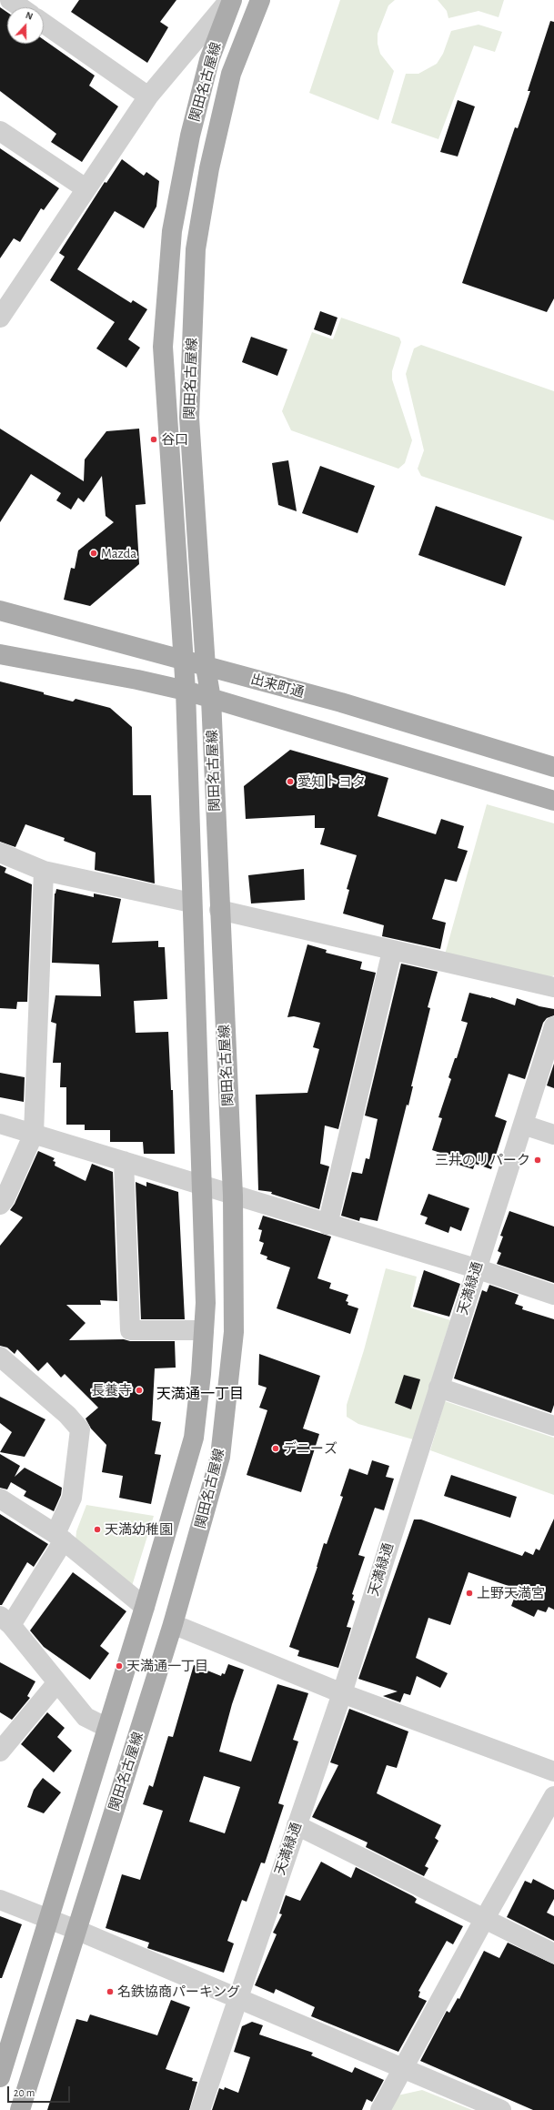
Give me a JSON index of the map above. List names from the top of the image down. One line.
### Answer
{"streets":{"main road":["関田名古屋線","出来町通"],"street":["天満緑通"]},"crossings":[["関田名古屋線","出来町通"]],"districts":["天満通一丁目"],"places":["谷口","Mazda","愛知トヨタ","三井のリパーク","長養寺","デニーズ","天満幼稚園","上野天満宮","天満通一丁目","名鉄協商パーキング"],"scale_bar":"20 m","north":"top"}
